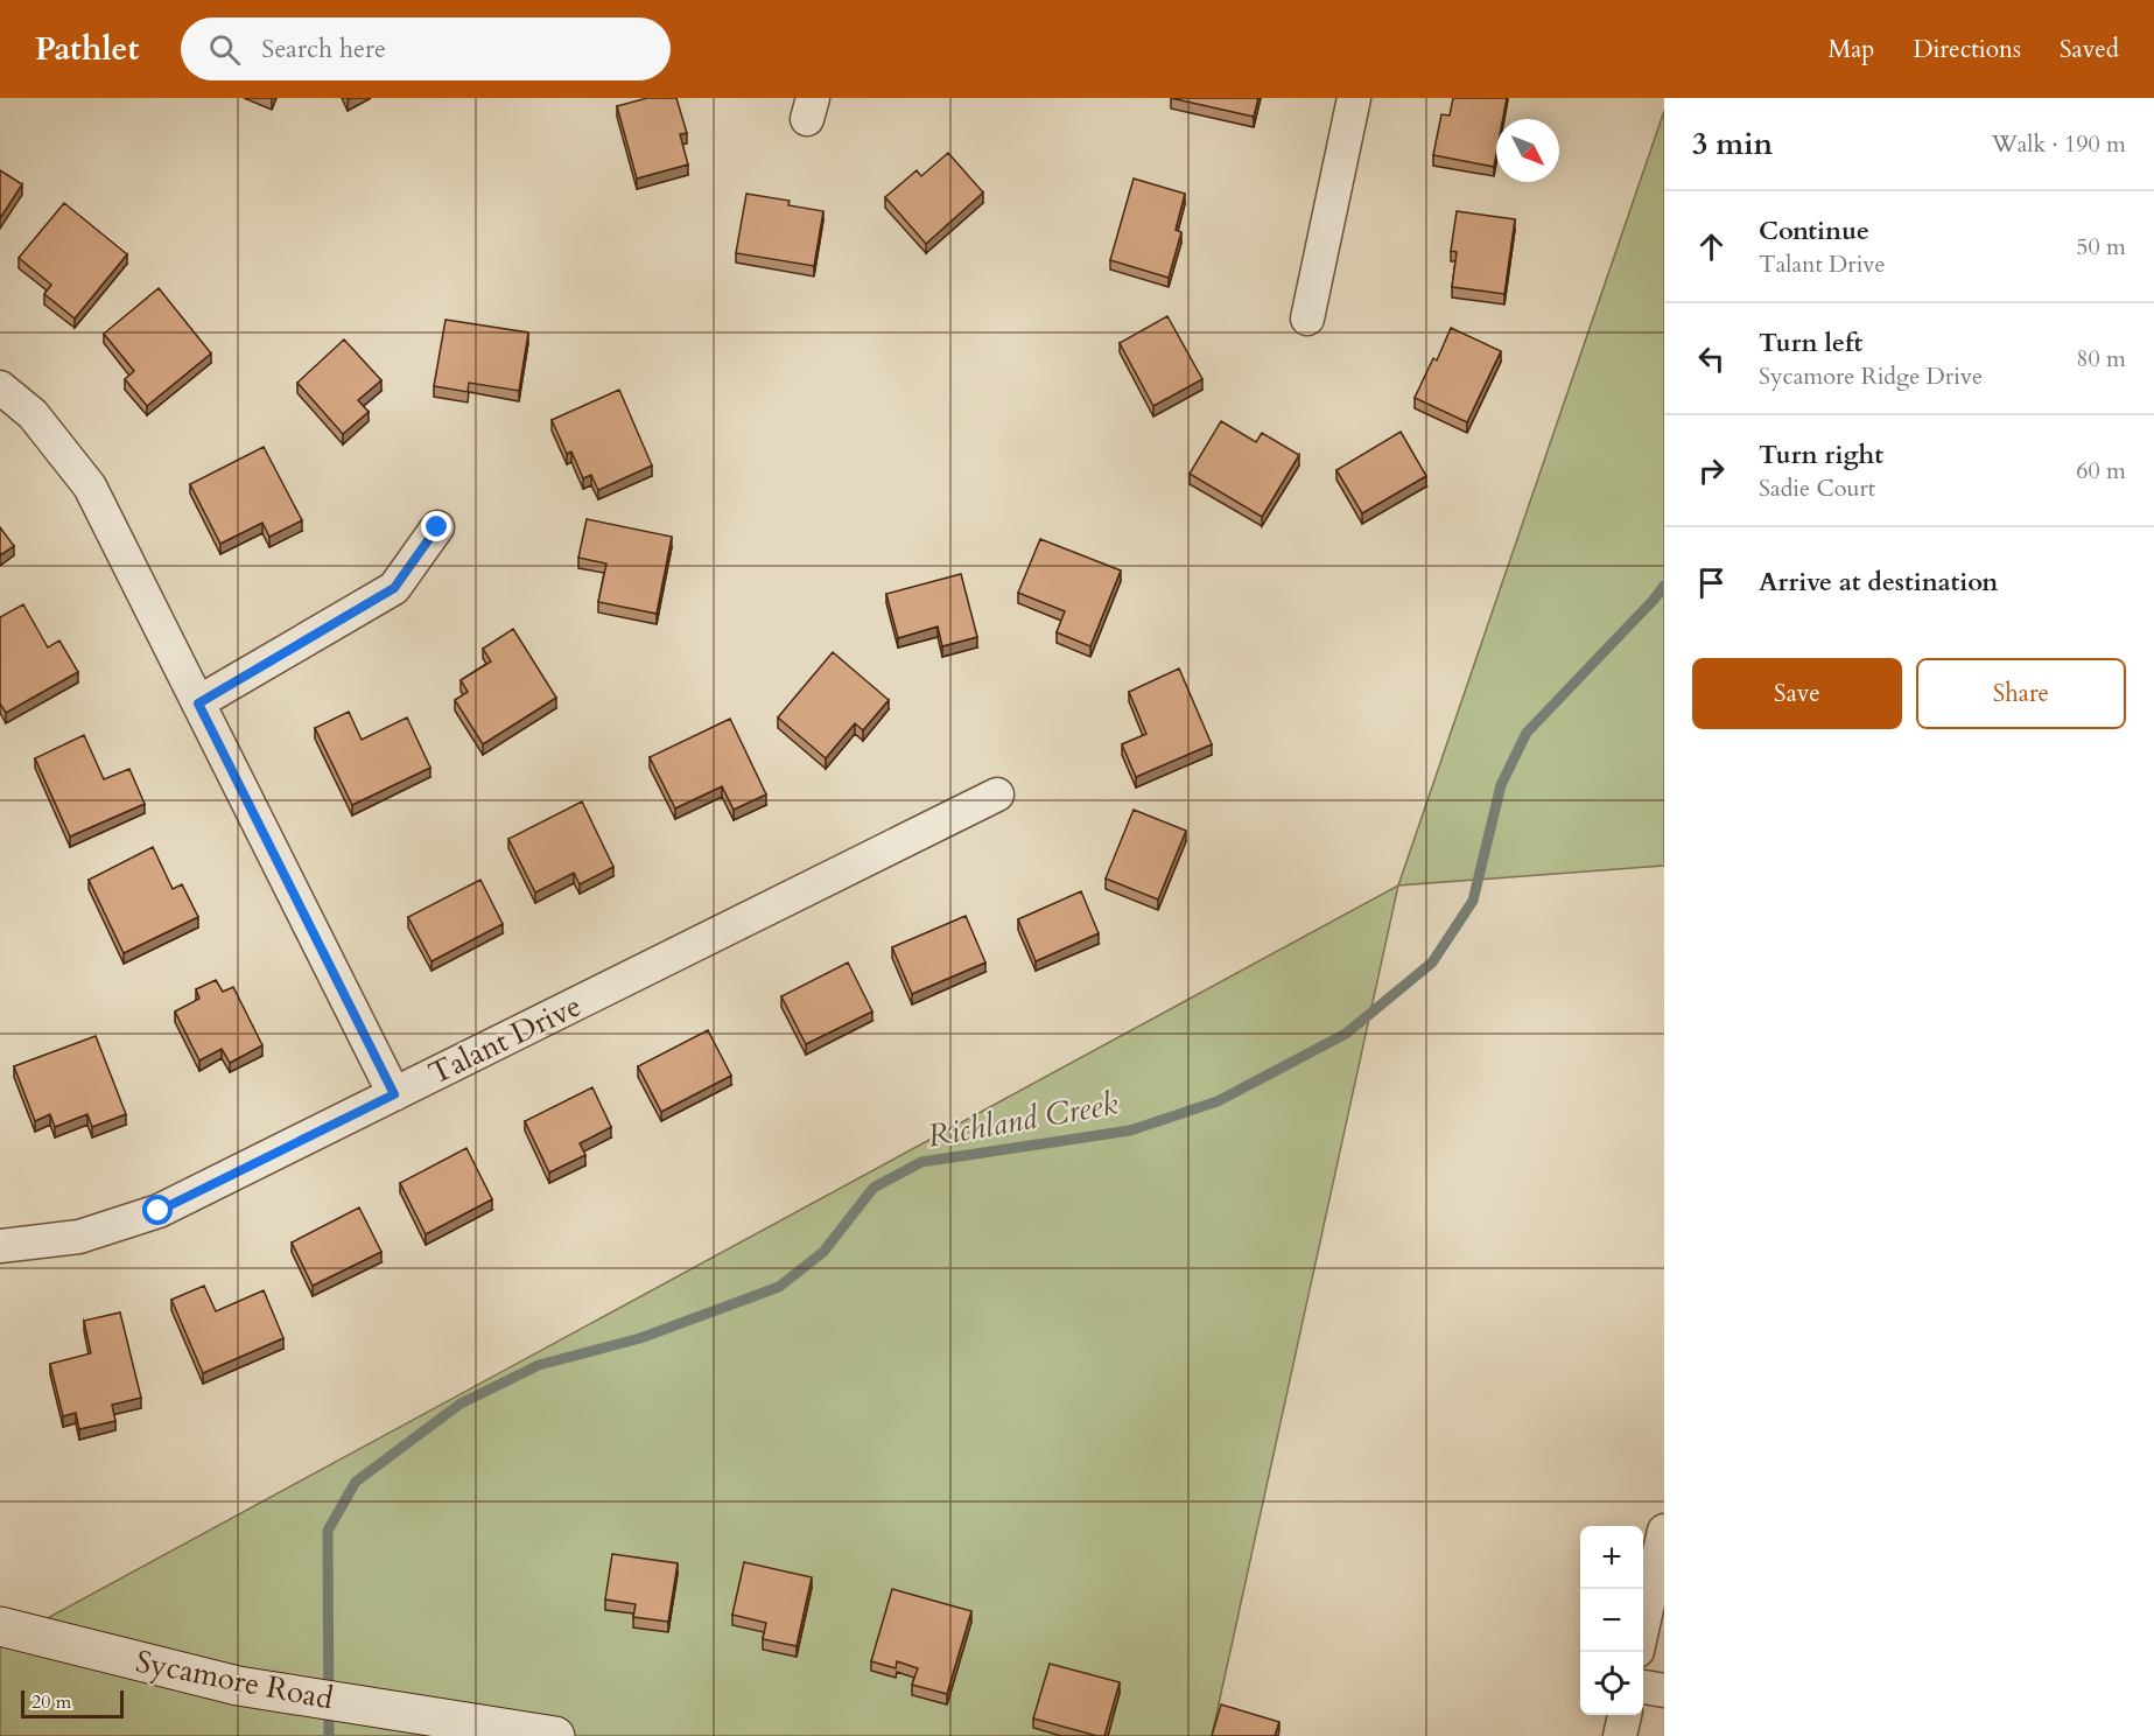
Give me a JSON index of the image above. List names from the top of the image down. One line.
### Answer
{"streets":{"street":["Talant Drive","Sycamore Road"]},"water":["Richland Creek"],"scale_bar":"20 m","north":"bottom right","page":{"header":"Pathlet","search":"Search here","nav":["Map","Directions","Saved"],"heading":["3 min","Walk · 190 m"],"list":[["Continue","Talant Drive","50 m"],["Turn left","Sycamore Ridge Drive","80 m"],["Turn right","Sadie Court","60 m"],"Arrive at destination"],"buttons":["Save","Share"],"map_buttons":["+","−"],"scale":"20 m"}}
